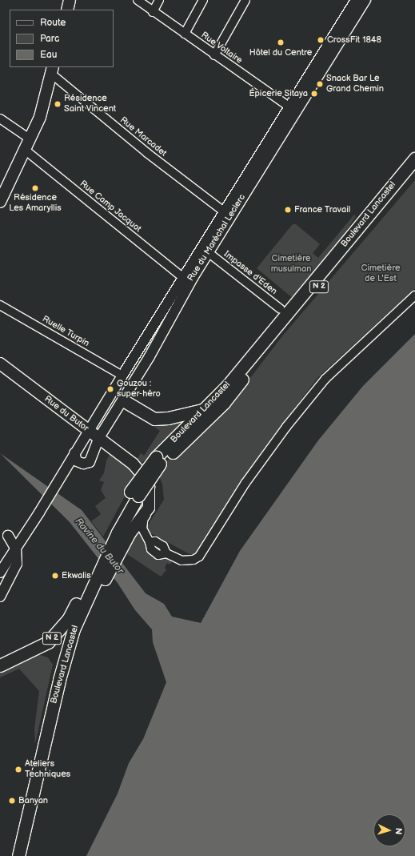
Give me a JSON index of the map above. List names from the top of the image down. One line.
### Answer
{"streets":{"main road":["Boulevard Lancastel","N 2","Rue du Butor"],"street":["Rue Voltaire","Rue Marcadet","Rue Camp Jacquot","Rue du Maréchal Leclerc","Impasse d'Eden","Ruelle Turpin"]},"crossings":[["Rue Voltaire","Rue du Maréchal Leclerc"],["Rue Marcadet","Rue du Maréchal Leclerc"],["Rue Camp Jacquot","Rue du Maréchal Leclerc"],["Rue du Maréchal Leclerc","Impasse d'Eden"],["Rue du Maréchal Leclerc","Ruelle Turpin"],["Rue du Maréchal Leclerc","Rue du Butor"]],"water":["Ravine du Butor"],"parks":["Cimetière musulman","Cimetière de L'Est"],"places":["CrossFit 1848","Hôtel du Centre","Snack Bar Le Grand Chemin","Épicerie Sitaya","Résidence Saint Vincent","Résidence Les Amaryllis","France Travail","Gouzou : super-héro","Ekwalis","Ateliers Techniques","Banyan"],"legend":["Route","Parc","Eau"],"north":"right"}
